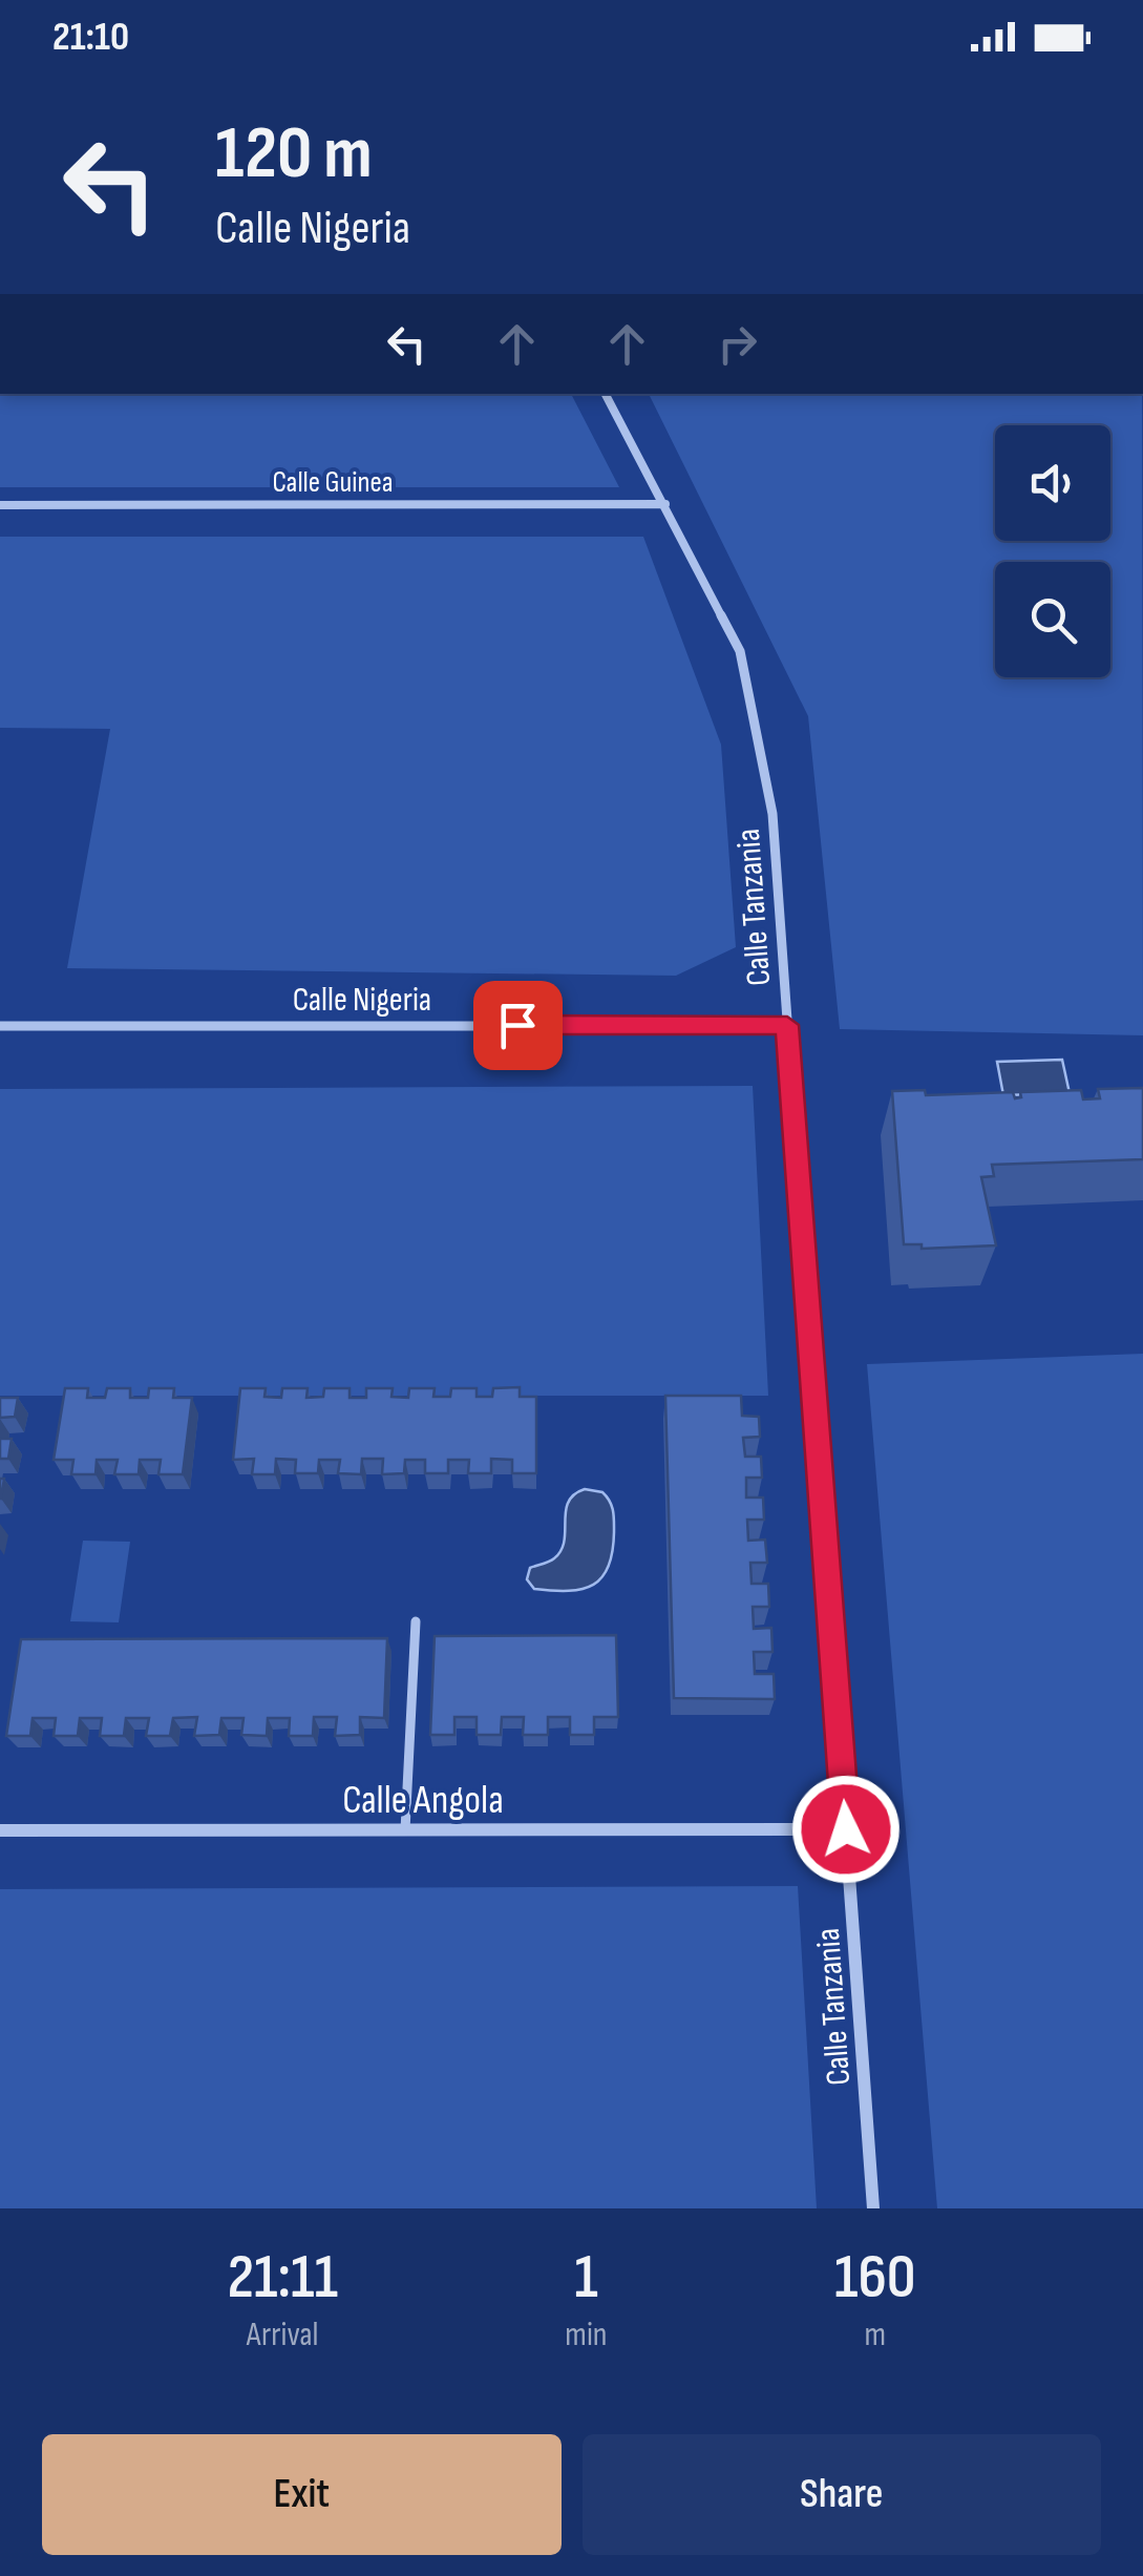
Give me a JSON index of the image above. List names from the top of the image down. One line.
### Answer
{"streets":{"street":["Calle Guinea","Calle Tanzania","Calle Nigeria","Calle Angola"]},"crossings":[["Calle Guinea","Calle Tanzania"],["Calle Tanzania","Calle Nigeria"],["Calle Tanzania","Calle Angola"]],"page":{"status":"21:10","turn":["120 m","Calle Nigeria"],"eta":["21:11","Arrival","1","min","160","m"],"buttons":["Exit","Share"]}}
